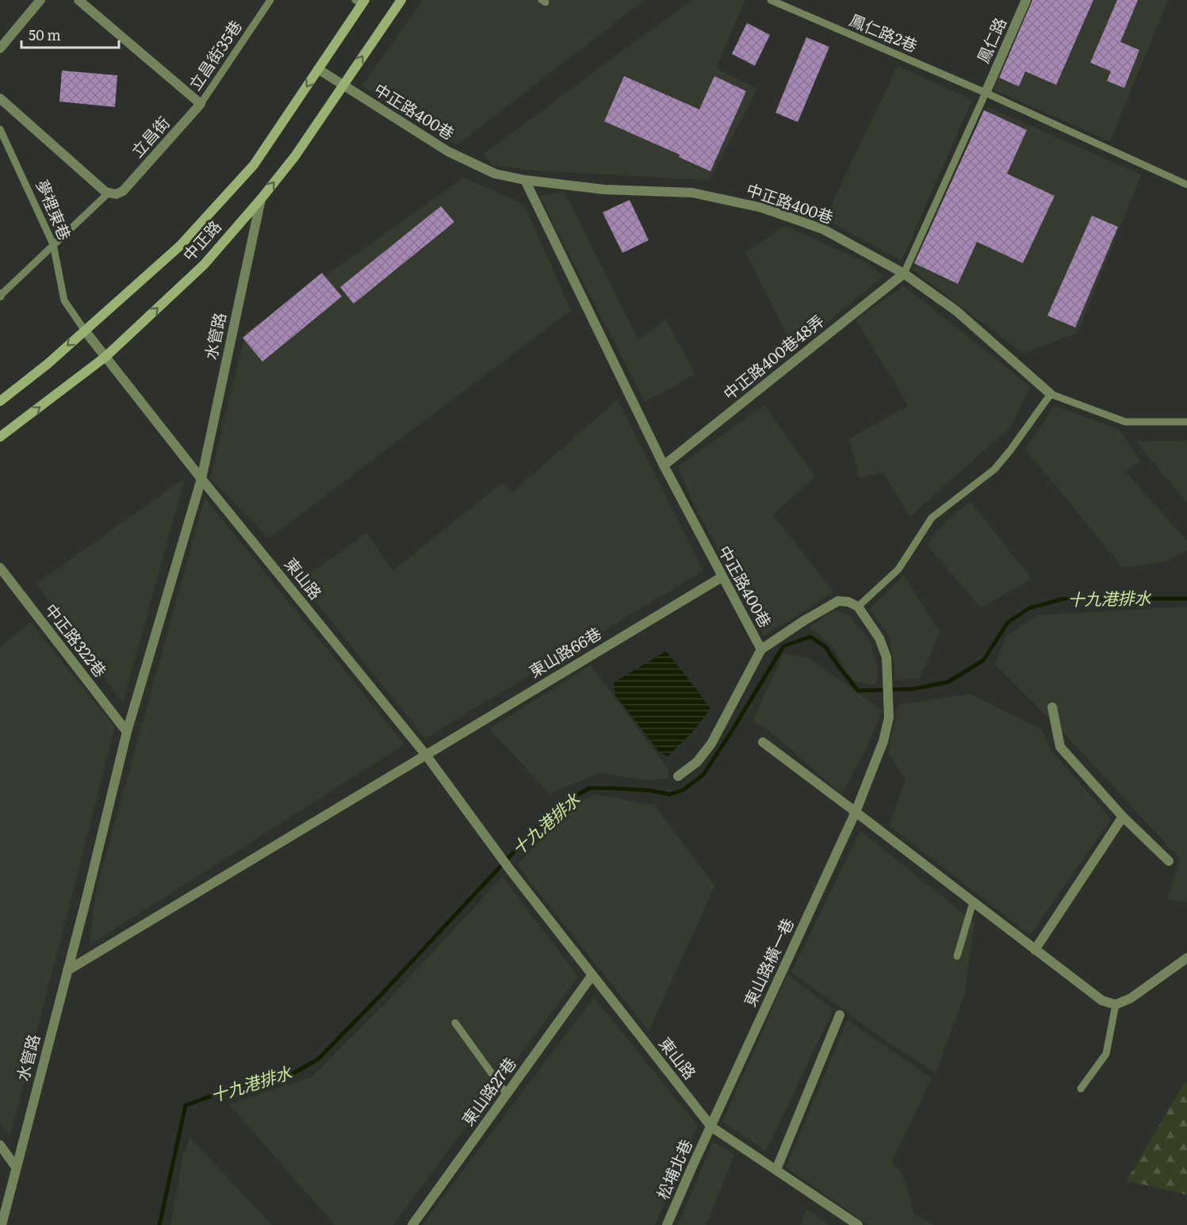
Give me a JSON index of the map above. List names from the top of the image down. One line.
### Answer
{"streets":{"main road":["中正路"],"street":["鳳仁路","中正路400巷","立昌街","水管路","中正路400巷48弄","東山路","中正路322巷","東山路66巷","東山路橫一巷","東山路27巷","松埔北巷"],"lane":["鳳仁路2巷","立昌街35巷","夢裡東巷"]},"crossings":[["鳳仁路2巷","鳳仁路"],["立昌街35巷","立昌街"],["中正路400巷","中正路"],["中正路400巷","中正路400巷48弄"],["中正路400巷","東山路66巷"],["夢裡東巷","中正路"],["夢裡東巷","東山路"],["中正路","水管路"],["中正路","東山路"],["水管路","東山路"],["水管路","中正路322巷"],["水管路","東山路66巷"],["東山路","東山路66巷"],["東山路","東山路橫一巷"],["東山路","東山路27巷"],["東山路","松埔北巷"],["東山路橫一巷","松埔北巷"]],"water":["十九港排水"],"scale_bar":"50 m"}
